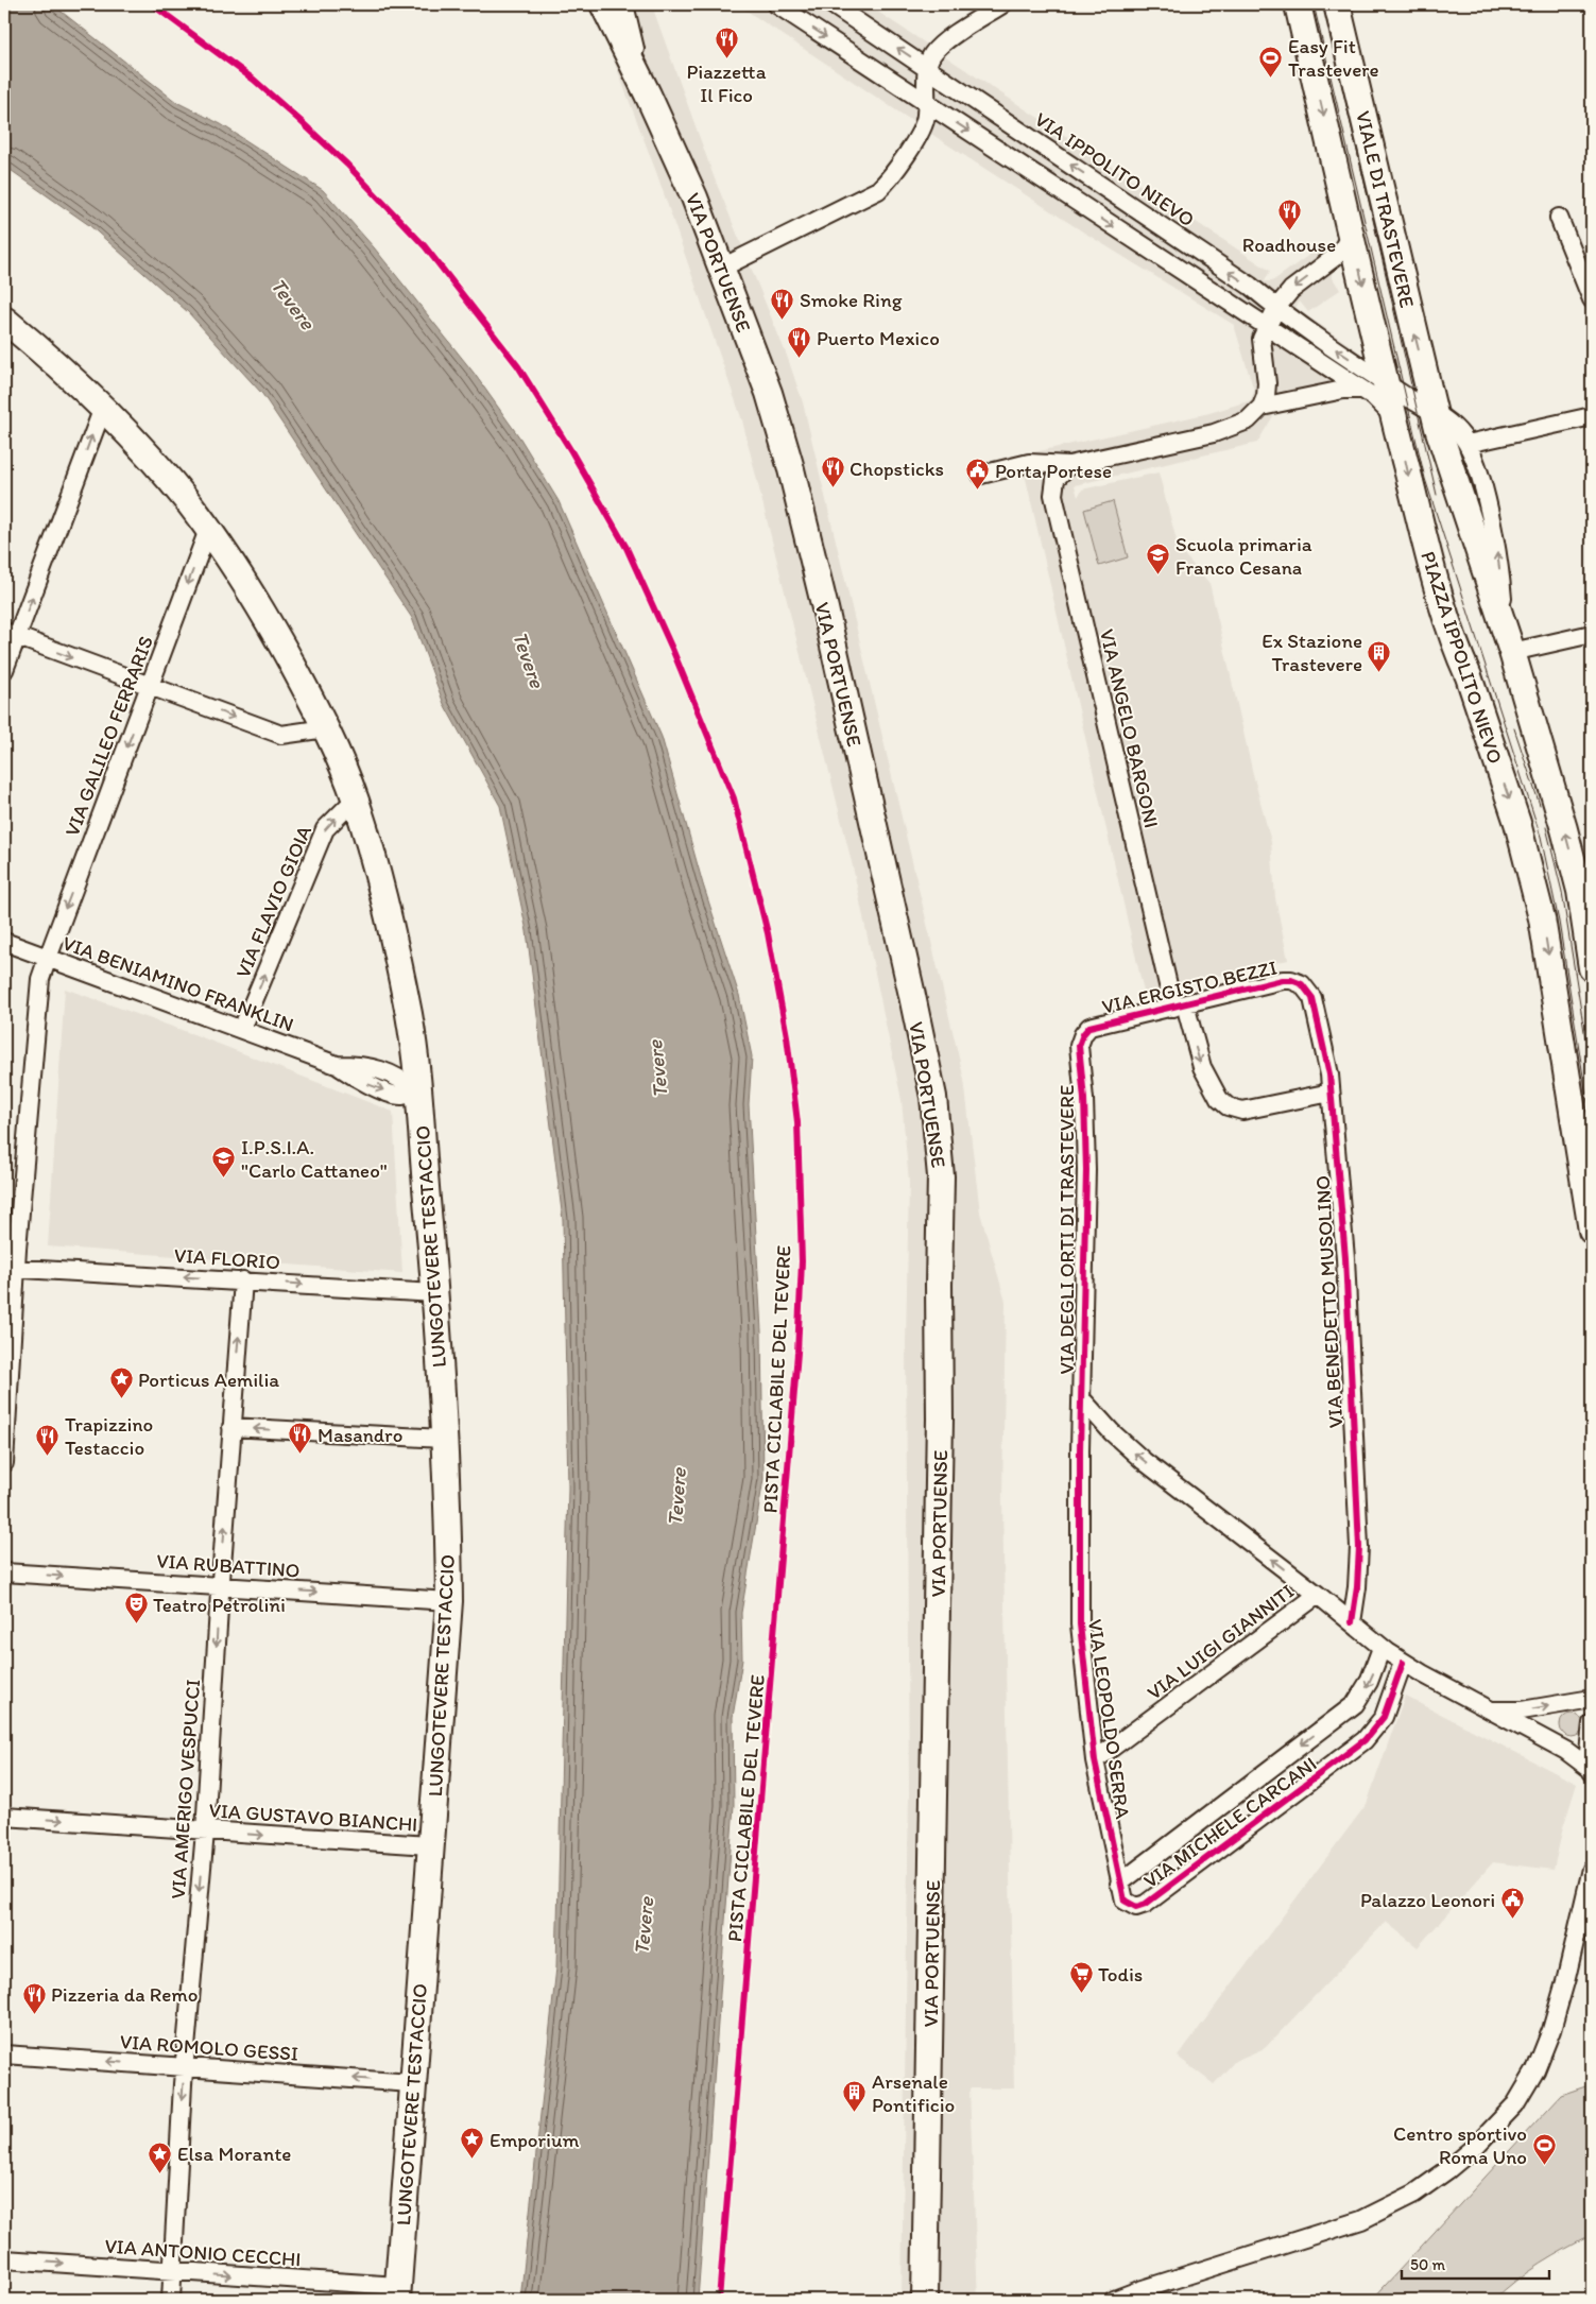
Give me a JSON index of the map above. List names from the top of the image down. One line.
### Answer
{"streets":{"main road":["VIALE DI TRASTEVERE","VIA PORTUENSE","PIAZZA IPPOLITO NIEVO","LUNGOTEVERE TESTACCIO"],"street":["VIA IPPOLITO NIEVO","VIA ANGELO BARGONI","VIA GALILEO FERRARIS","VIA FLAVIO GIOIA","VIA BENIAMINO FRANKLIN","VIA ERGISTO BEZZI","VIA DEGLI ORTI DI TRASTEVERE","VIA FLORIO","VIA BENEDETTO MUSOLINO","VIA RUBATTINO","VIA LUIGI GIANNITI","VIA LEOPOLDO SERRA","VIA AMERIGO VESPUCCI","VIA GUSTAVO BIANCHI","VIA MICHELE CARCANI","VIA ROMOLO GESSI","VIA ANTONIO CECCHI"],"cycle path":["PISTA CICLABILE DEL TEVERE"]},"crossings":[["VIALE DI TRASTEVERE","PIAZZA IPPOLITO NIEVO"],["VIA ANGELO BARGONI","VIA ERGISTO BEZZI"],["VIA ANGELO BARGONI","VIA BENEDETTO MUSOLINO"],["VIA GALILEO FERRARIS","VIA BENIAMINO FRANKLIN"],["VIA GALILEO FERRARIS","LUNGOTEVERE TESTACCIO"],["VIA GALILEO FERRARIS","VIA FLORIO"],["VIA FLAVIO GIOIA","VIA BENIAMINO FRANKLIN"],["VIA FLAVIO GIOIA","LUNGOTEVERE TESTACCIO"],["VIA BENIAMINO FRANKLIN","LUNGOTEVERE TESTACCIO"],["VIA ERGISTO BEZZI","VIA DEGLI ORTI DI TRASTEVERE"],["VIA ERGISTO BEZZI","VIA BENEDETTO MUSOLINO"],["VIA DEGLI ORTI DI TRASTEVERE","VIA BENEDETTO MUSOLINO"],["VIA DEGLI ORTI DI TRASTEVERE","VIA LUIGI GIANNITI"],["VIA DEGLI ORTI DI TRASTEVERE","VIA LEOPOLDO SERRA"],["VIA DEGLI ORTI DI TRASTEVERE","VIA MICHELE CARCANI"],["LUNGOTEVERE TESTACCIO","VIA FLORIO"],["LUNGOTEVERE TESTACCIO","VIA RUBATTINO"],["LUNGOTEVERE TESTACCIO","VIA GUSTAVO BIANCHI"],["LUNGOTEVERE TESTACCIO","VIA ROMOLO GESSI"],["LUNGOTEVERE TESTACCIO","VIA ANTONIO CECCHI"],["VIA FLORIO","VIA AMERIGO VESPUCCI"],["VIA RUBATTINO","VIA AMERIGO VESPUCCI"],["VIA LUIGI GIANNITI","VIA LEOPOLDO SERRA"],["VIA LEOPOLDO SERRA","VIA MICHELE CARCANI"],["VIA AMERIGO VESPUCCI","VIA GUSTAVO BIANCHI"],["VIA AMERIGO VESPUCCI","VIA ROMOLO GESSI"],["VIA AMERIGO VESPUCCI","VIA ANTONIO CECCHI"]],"one_way":["VIA FLAVIO GIOIA","VIA RUBATTINO","VIA GUSTAVO BIANCHI","VIA MICHELE CARCANI","VIA ROMOLO GESSI","VIA ANTONIO CECCHI"],"water":["Tevere"],"places":{"restaurant":["Piazzetta Il Fico","Roadhouse","Smoke Ring","Puerto Mexico","Chopsticks","Masandro","Trapizzino Testaccio","Pizzeria da Remo"],"sports":["Easy Fit Trastevere","Centro sportivo Roma Uno"],"public building":["Porta Portese","Palazzo Leonori"],"school or university":["Scuola primaria Franco Cesana","I.P.S.I.A. \"Carlo Cattaneo\""],"building":["Ex Stazione Trastevere","Arsenale Pontificio"],"place":["Porticus Aemilia","Emporium","Elsa Morante"],"theatre":["Teatro Petrolini"],"supermarket":["Todis"]},"scale_bar":"50 m"}
